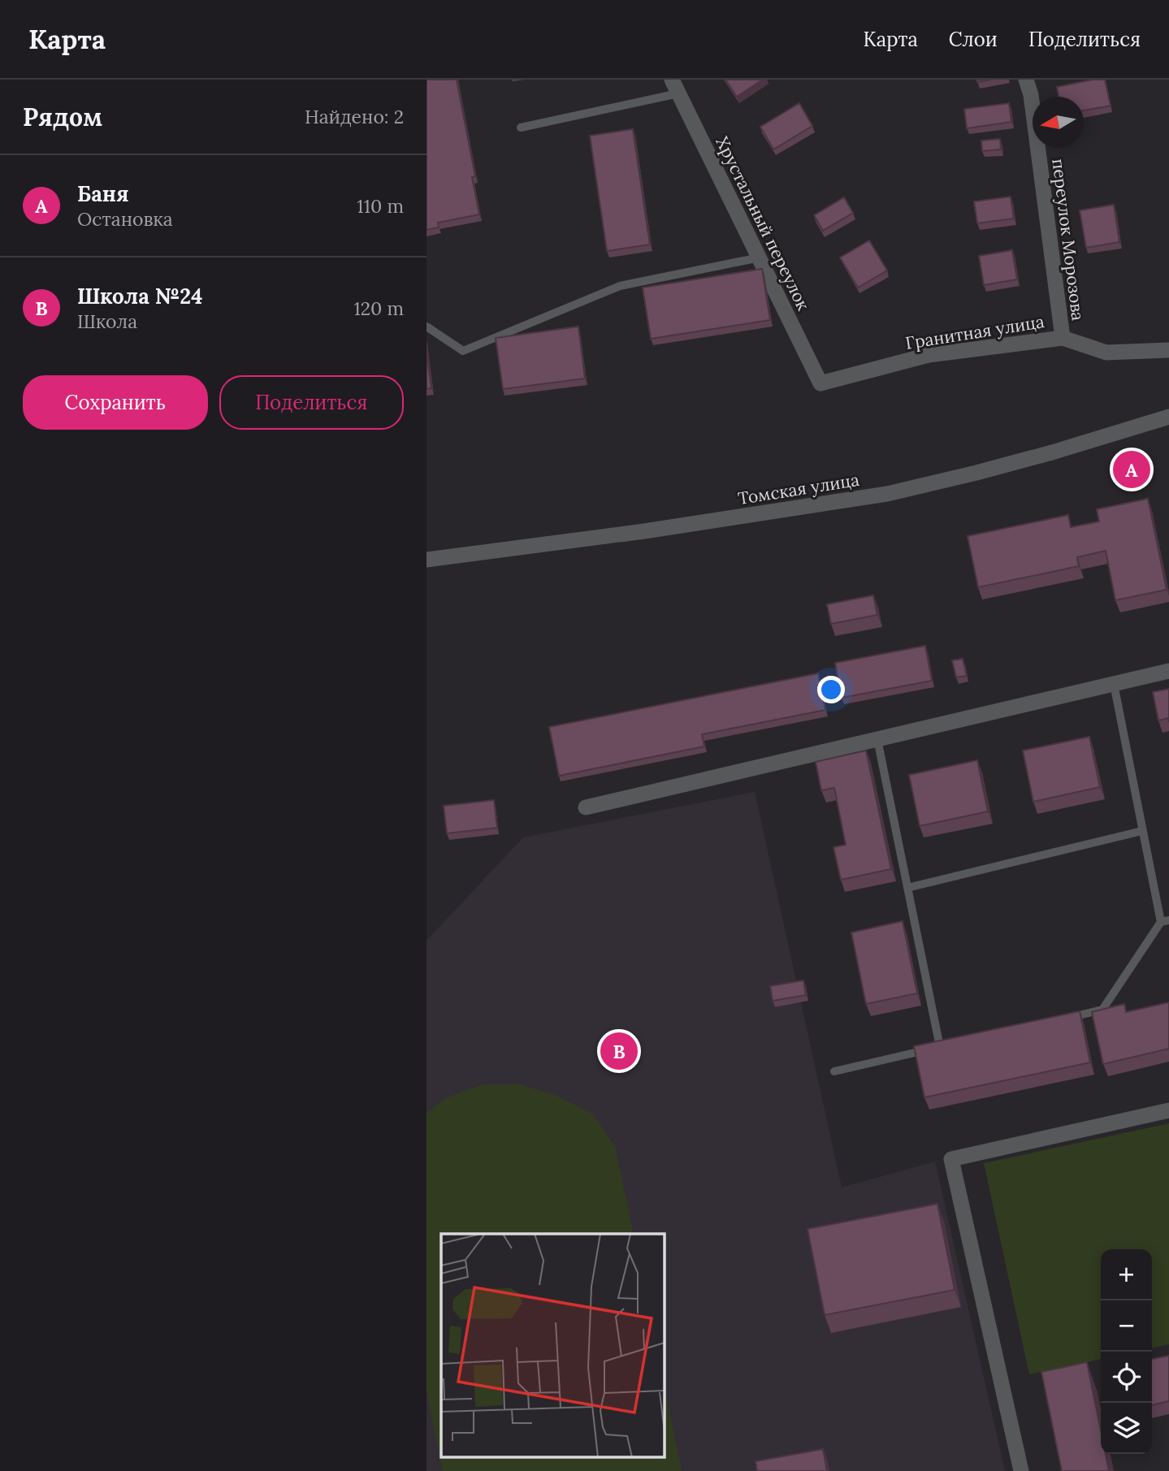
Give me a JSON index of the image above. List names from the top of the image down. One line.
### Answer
{"streets":{"street":["Хрустальный переулок","переулок Морозова","Гранитная улица","Томская улица"]},"crossings":[["Хрустальный переулок","Гранитная улица"],["переулок Морозова","Гранитная улица"]],"north":"left","page":{"header":"Карта","nav":["Карта","Слои","Поделиться"],"heading":["Рядом","Найдено: 2"],"list":[{"mark":"A","name":"Баня","note":"Остановка","value":"110 m"},{"mark":"B","name":"Школа №24","note":"Школа","value":"120 m"}],"buttons":["Сохранить","Поделиться"],"pins":["A","B"],"map_buttons":["+","−"]}}
